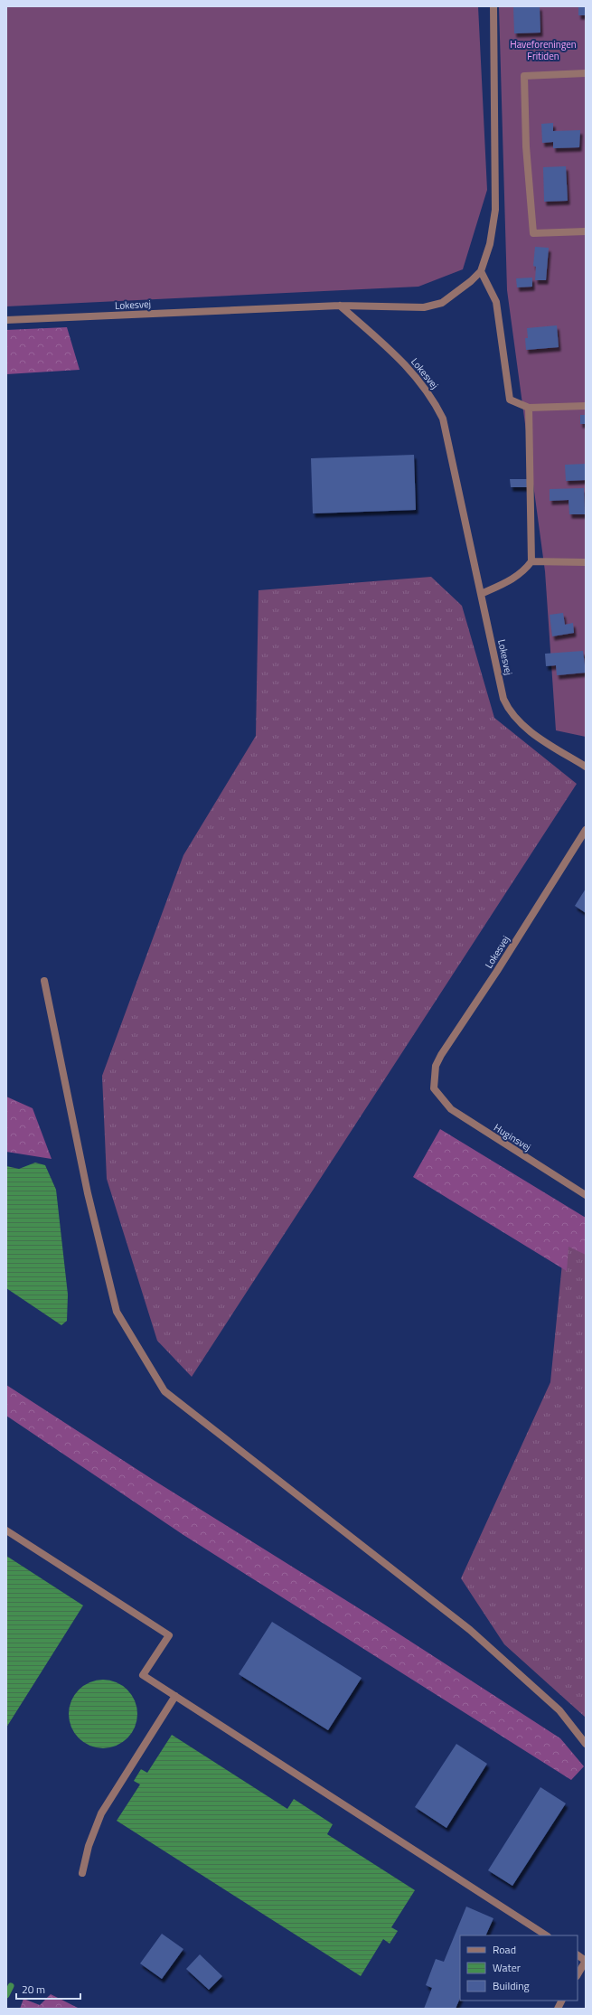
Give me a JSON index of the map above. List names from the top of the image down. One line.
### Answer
{"streets":{"street":["Lokesvej","Huginsvej"]},"crossings":[["Lokesvej","Huginsvej"]],"parks":["Haveforeningen Fritiden"],"legend":["Road","Water","Building"],"scale_bar":"20 m"}
